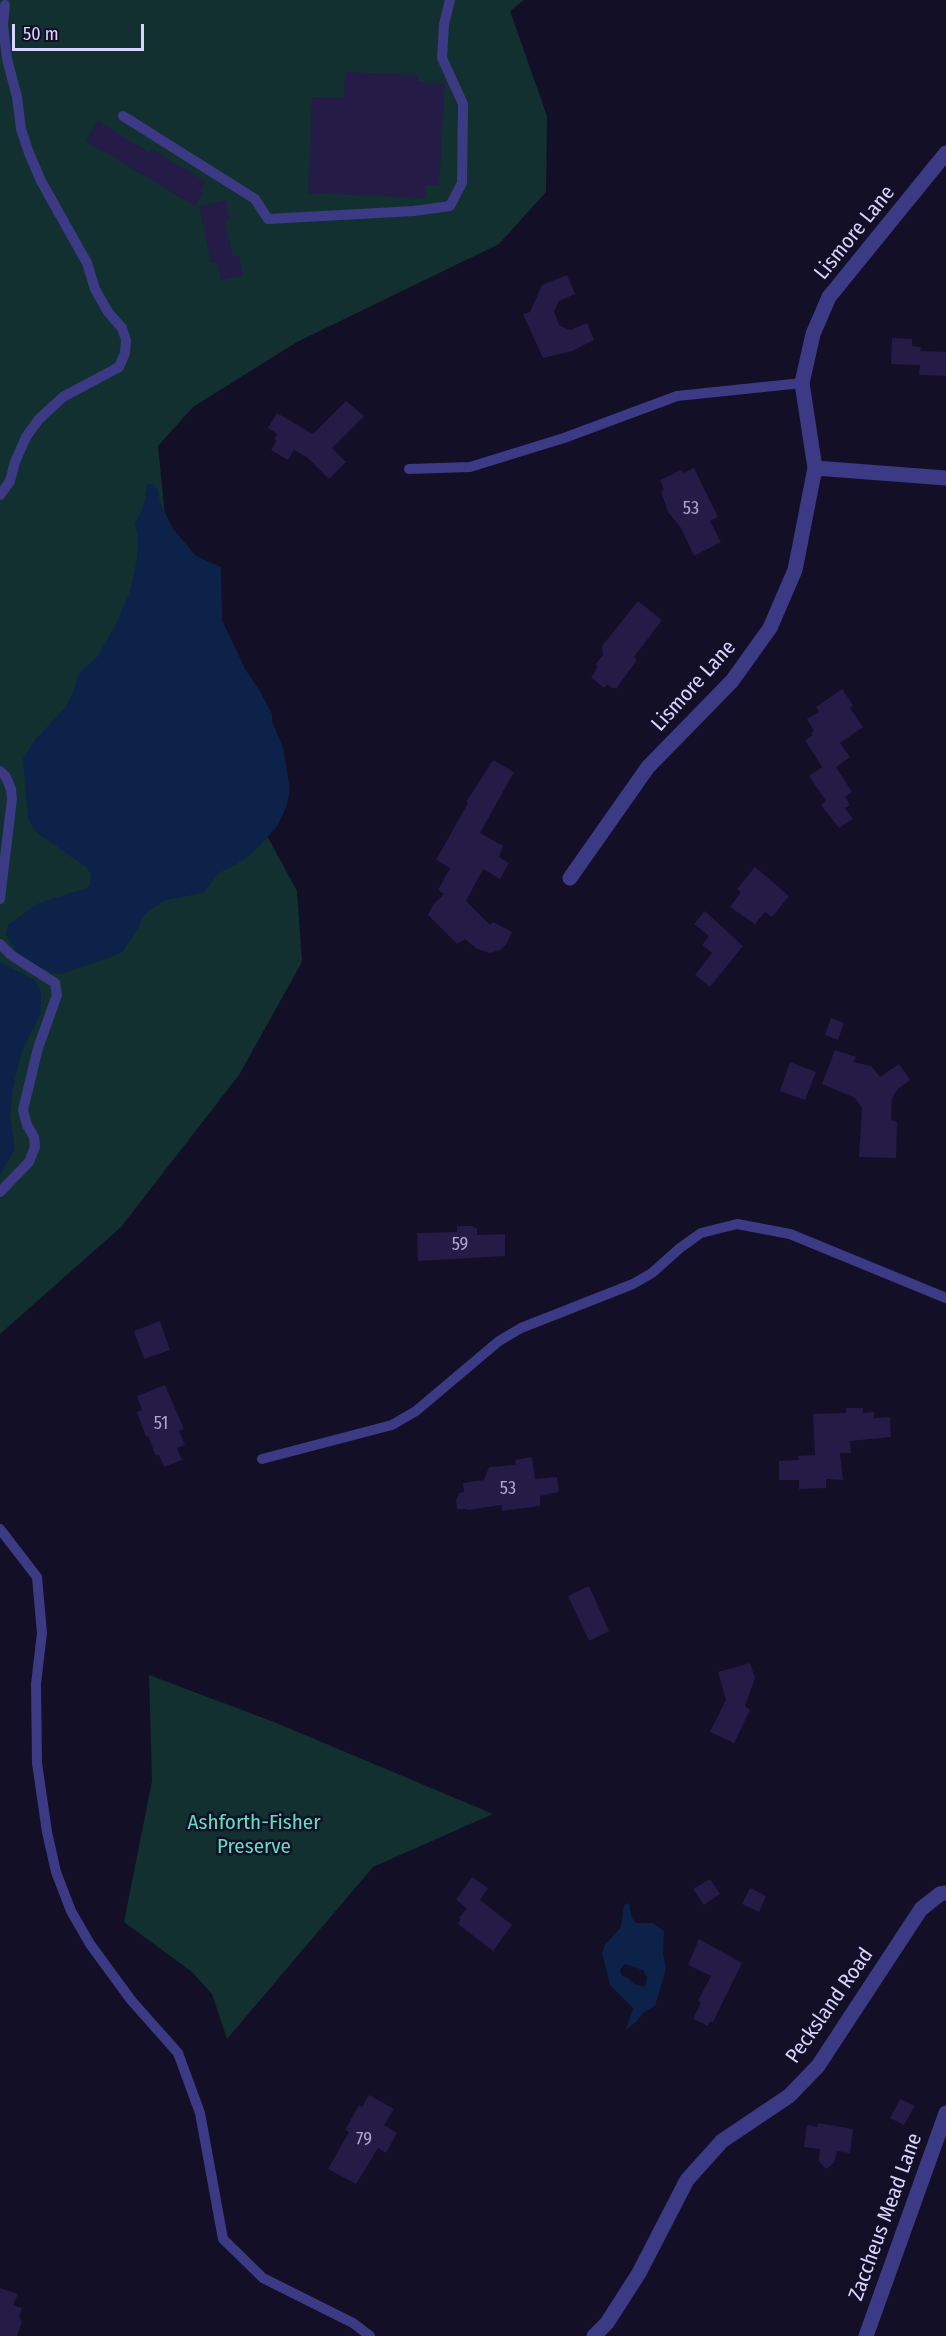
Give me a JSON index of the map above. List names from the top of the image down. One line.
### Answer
{"streets":{"street":["Lismore Lane","Pecksland Road","Zaccheus Mead Lane"]},"parks":["Ashforth-Fisher Preserve"],"house_numbers":["53","59","51","53","79"],"scale_bar":"50 m"}
